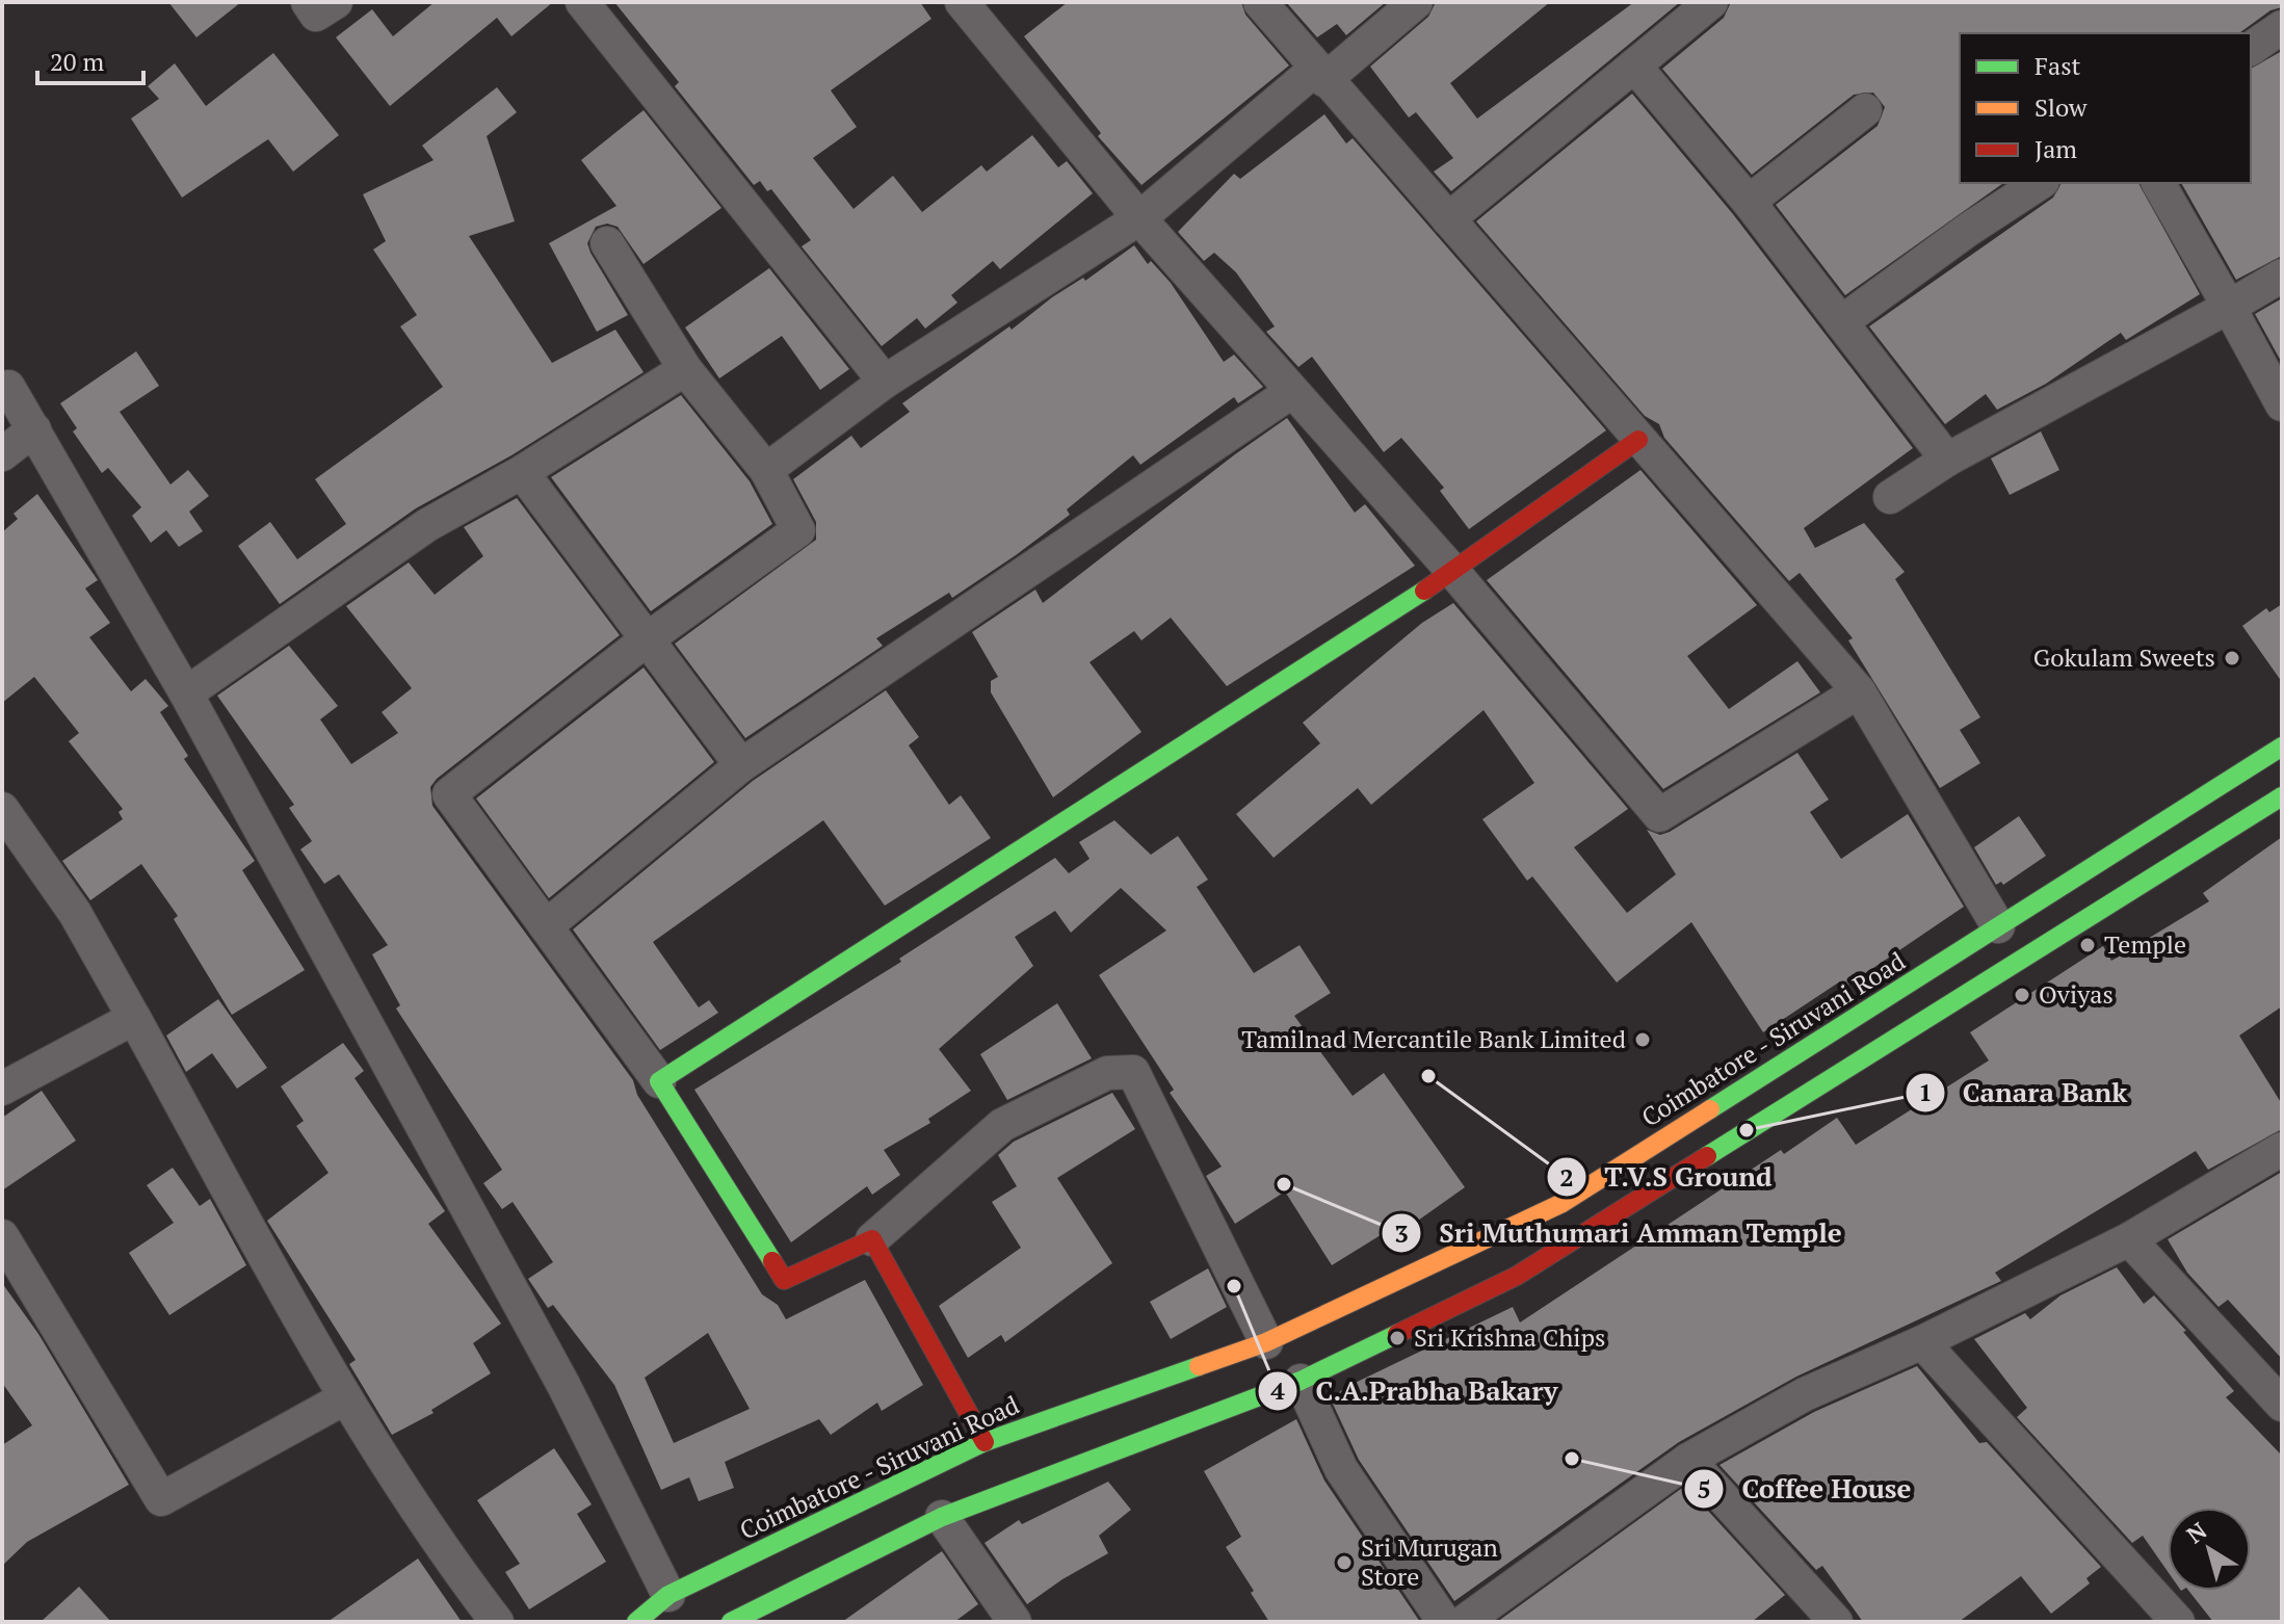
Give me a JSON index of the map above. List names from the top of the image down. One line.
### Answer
{"streets":{"main road":["Coimbatore - Siruvani Road"]},"places":["Gokulam Sweets","Temple","Oviyas","Tamilnad Mercantile Bank Limited","T.V.S Ground","Canara Bank","Sri Muthumari Amman Temple","C.A.Prabha Bakary","Sri Krishna Chips","Coffee House","Sri Murugan Store"],"legend":["Fast","Slow","Jam"],"scale_bar":"20 m","north":"top left"}
